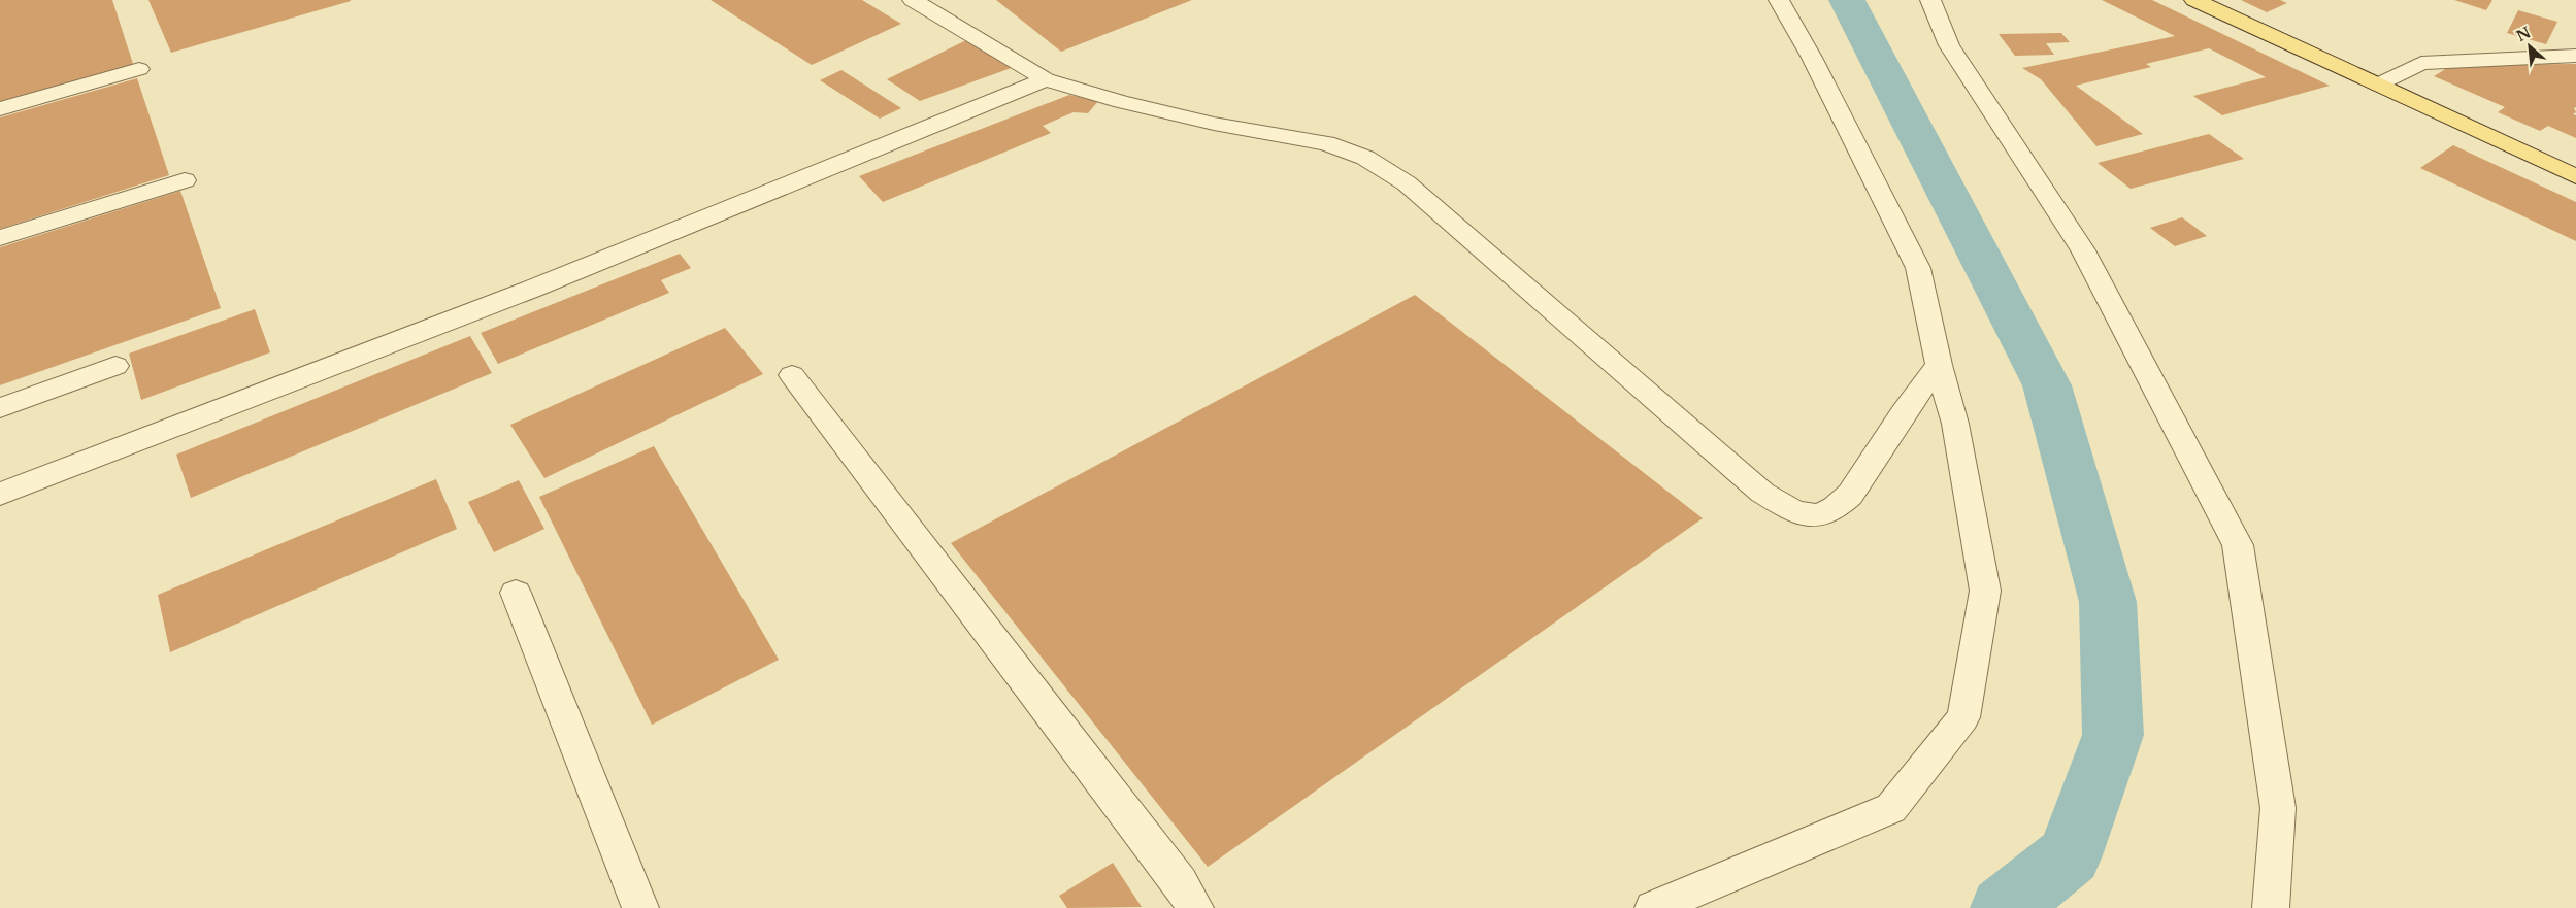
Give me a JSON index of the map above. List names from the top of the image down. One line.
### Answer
{"north":"top left"}
